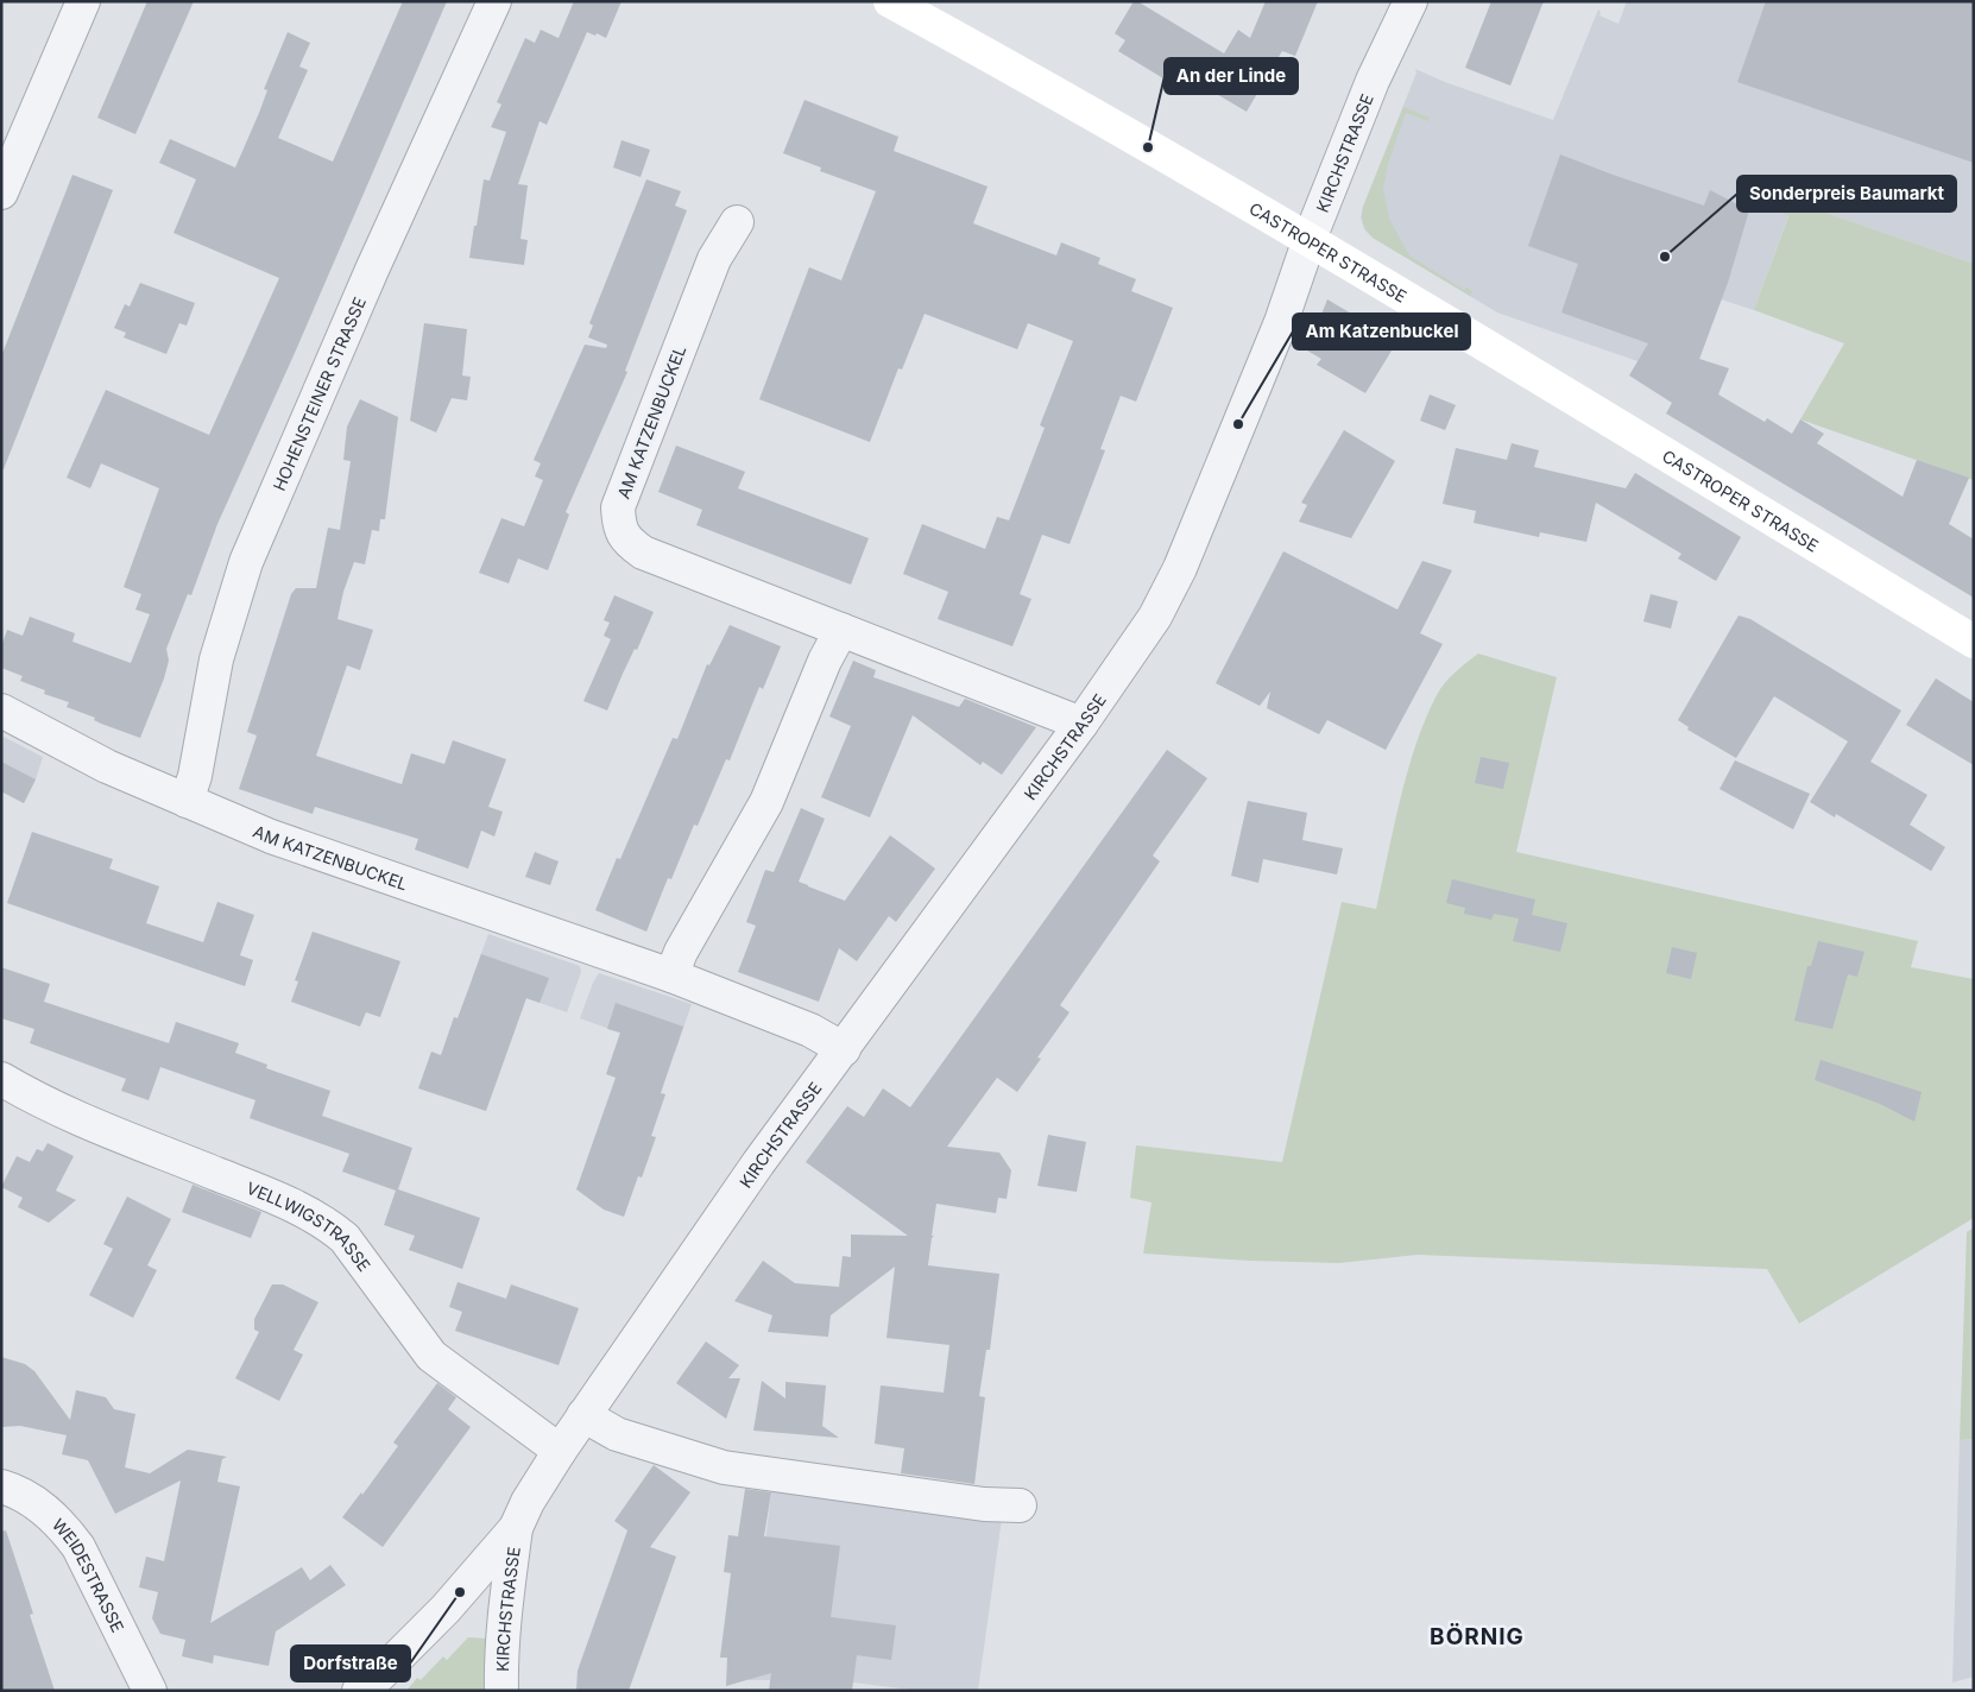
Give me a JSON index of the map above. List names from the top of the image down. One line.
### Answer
{"streets":{"main road":["CASTROPER STRASSE"],"street":["KIRCHSTRASSE","HOHENSTEINER STRASSE","AM KATZENBUCKEL","VELLWIGSTRASSE","WEIDESTRASSE"]},"crossings":[["KIRCHSTRASSE","CASTROPER STRASSE"],["KIRCHSTRASSE","AM KATZENBUCKEL"],["KIRCHSTRASSE","VELLWIGSTRASSE"],["HOHENSTEINER STRASSE","AM KATZENBUCKEL"]],"districts":["BÖRNIG"],"places":["An der Linde","Sonderpreis Baumarkt","Am Katzenbuckel","Dorfstraße"]}
